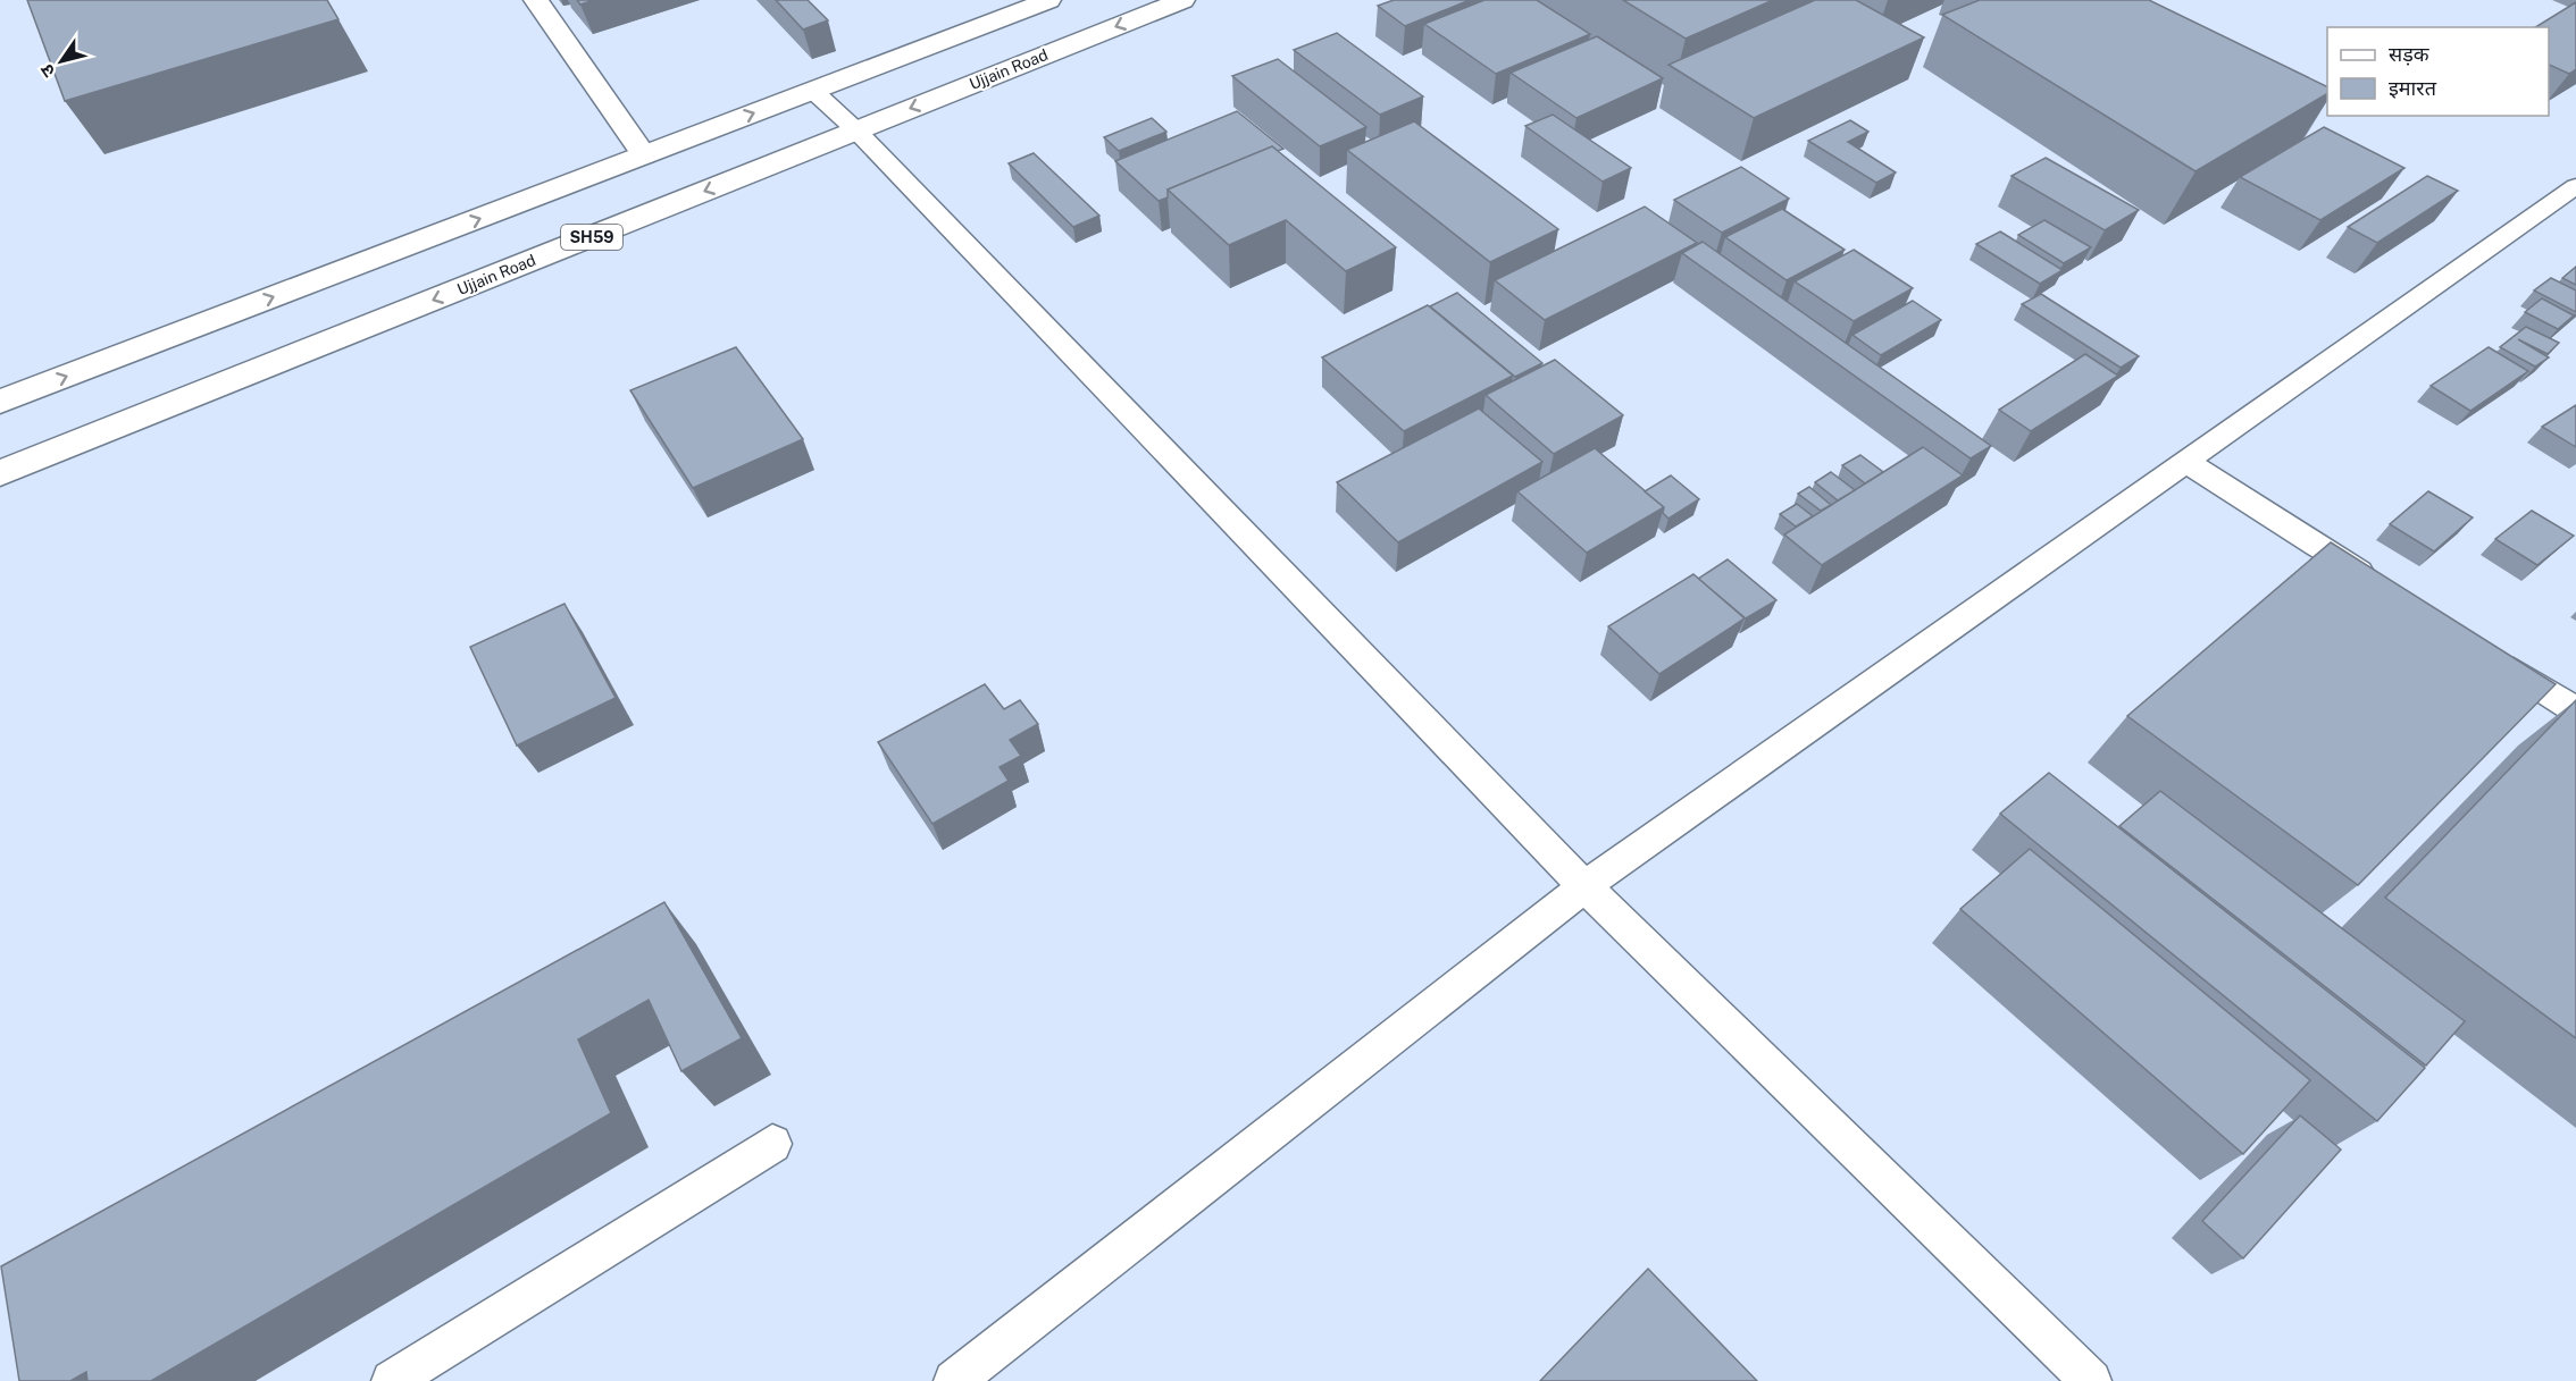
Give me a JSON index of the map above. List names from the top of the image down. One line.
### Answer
{"streets":{"main road":["Ujjain Road","SH59"]},"legend":["सड़क","इमारत"],"north":"bottom left"}
